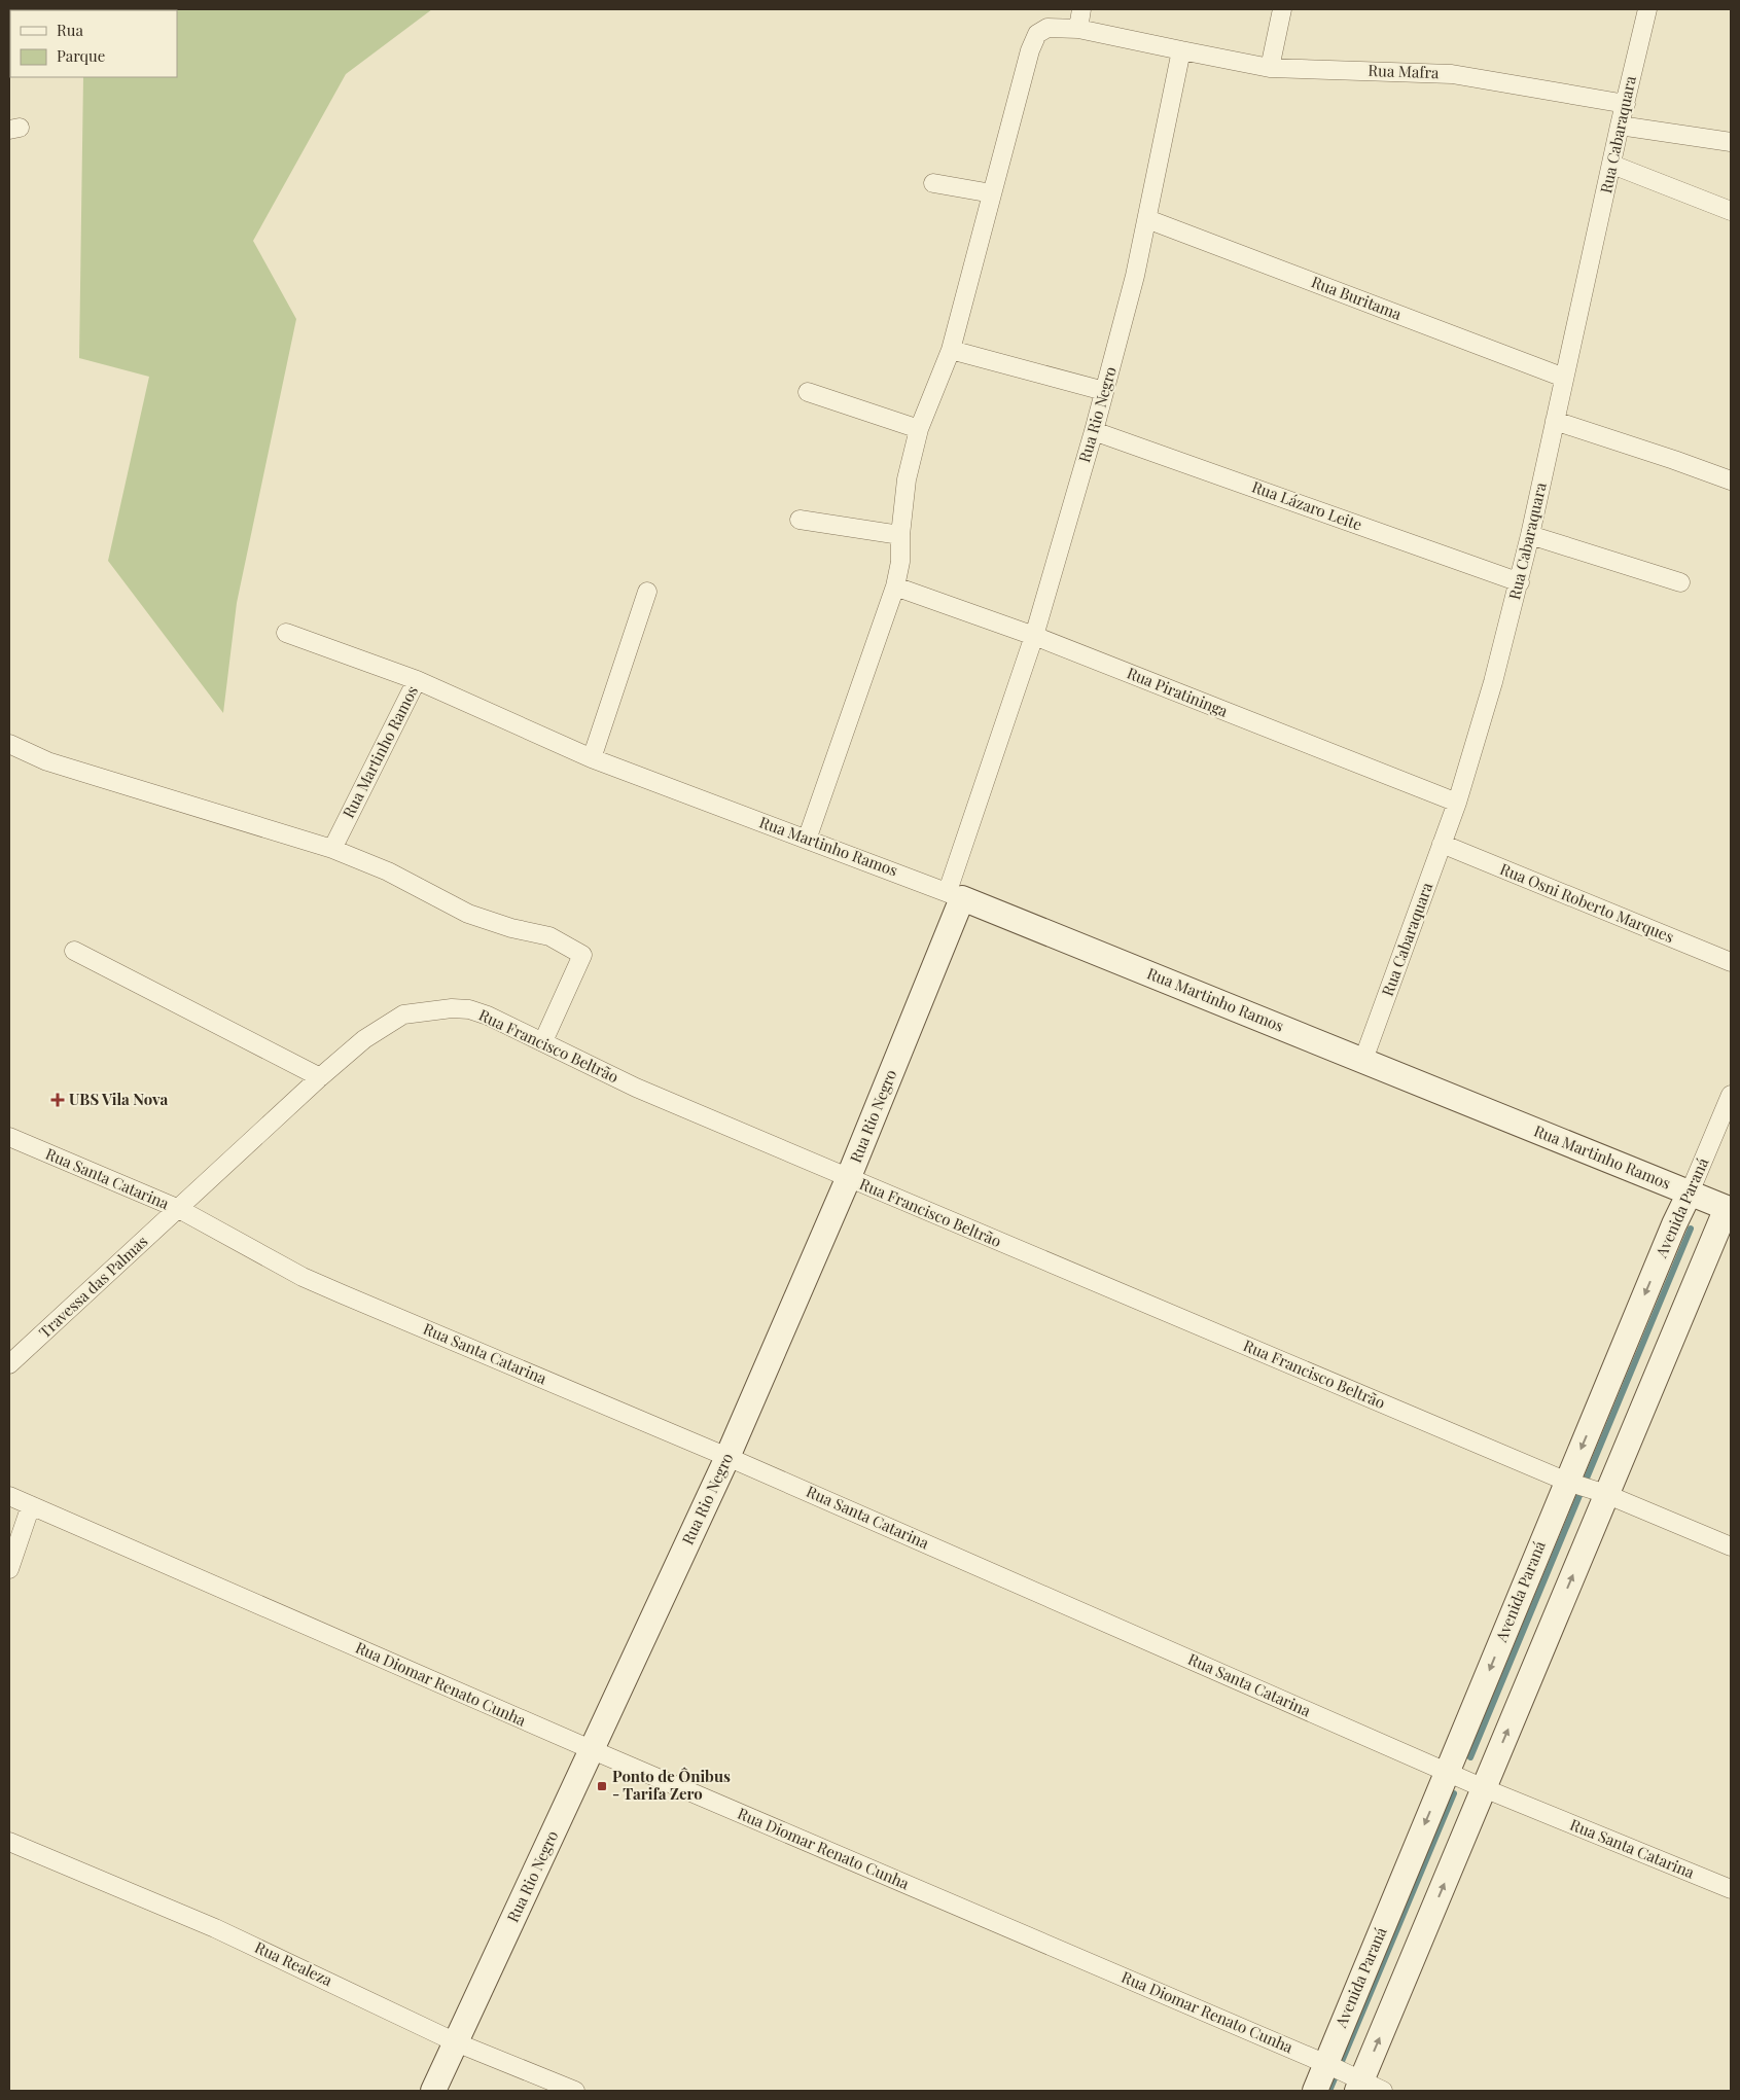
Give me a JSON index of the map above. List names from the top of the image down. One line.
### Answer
{"streets":{"street":["Rua Mafra","Rua Cabaraquara","Rua Buritama","Rua Rio Negro","Rua Lázaro Leite","Rua Piratininga","Rua Martinho Ramos","Rua Osni Roberto Marques","Rua Francisco Beltrão","Rua Santa Catarina","Avenida Paraná","Travessa das Palmas","Rua Diomar Renato Cunha","Rua Realeza"]},"crossings":[["Rua Mafra","Rua Cabaraquara"],["Rua Mafra","Rua Rio Negro"],["Rua Cabaraquara","Rua Buritama"],["Rua Cabaraquara","Rua Lázaro Leite"],["Rua Cabaraquara","Rua Piratininga"],["Rua Cabaraquara","Rua Martinho Ramos"],["Rua Cabaraquara","Rua Osni Roberto Marques"],["Rua Buritama","Rua Rio Negro"],["Rua Rio Negro","Rua Lázaro Leite"],["Rua Rio Negro","Rua Piratininga"],["Rua Rio Negro","Rua Martinho Ramos"],["Rua Rio Negro","Rua Francisco Beltrão"],["Rua Rio Negro","Rua Santa Catarina"],["Rua Rio Negro","Rua Diomar Renato Cunha"],["Rua Rio Negro","Rua Realeza"],["Rua Martinho Ramos","Avenida Paraná"],["Rua Francisco Beltrão","Rua Santa Catarina"],["Rua Francisco Beltrão","Avenida Paraná"],["Rua Francisco Beltrão","Travessa das Palmas"],["Rua Santa Catarina","Avenida Paraná"],["Rua Santa Catarina","Travessa das Palmas"],["Avenida Paraná","Rua Diomar Renato Cunha"]],"places":{"health":["UBS Vila Nova"],"transit":["Ponto de Ônibus - Tarifa Zero"]},"legend":["Rua","Parque"]}
